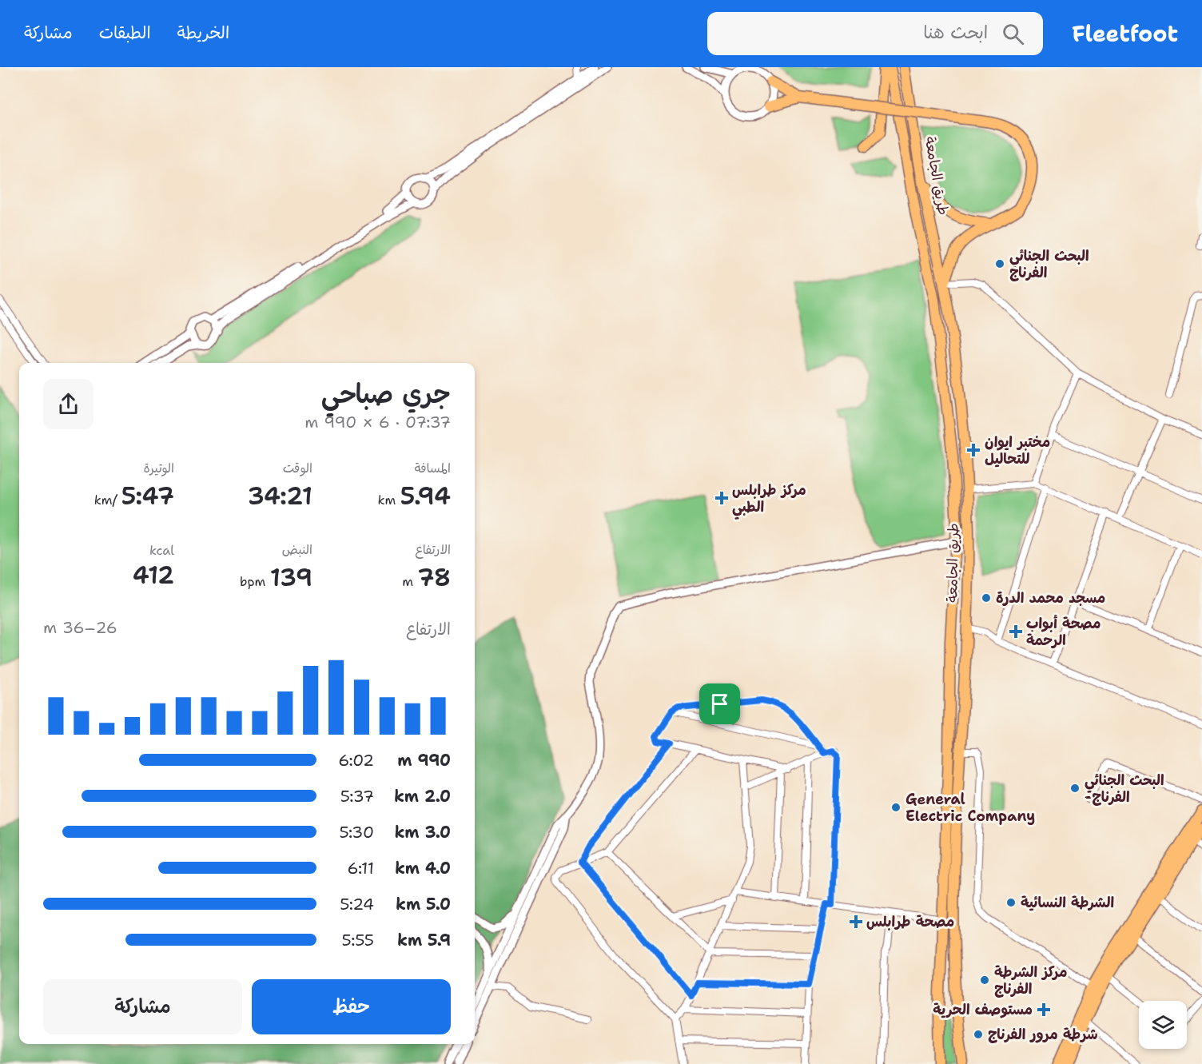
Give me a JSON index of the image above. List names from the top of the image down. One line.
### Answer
{"streets":{"main road":["طريق الجامعة"]},"places":{"other":["البحث الجنائي الفرناج","مسجد محمد الدرة","البحث الجنائي -الفرناج","General Electric Company","الشرطة النسائية","مركز الشرطة الفرناج","شرطة مرور الفرناج"],"health":["مختبر ايوان للتحاليل","مركز طرابلس الطبي","مصحة أبواب الرحمة","مصحة طرابلس","مستوصف الحرية"]},"page":{"header":"Fleetfoot","search":"ابحث هنا","nav":["الخريطة","الطبقات","مشاركة"],"heading":["جري صباحي","07:37 · 6 × 990 m"],"stats":[["المسافة","5.94 km"],["الوقت","34:21"],["الوتيرة","5:47 /km"],["الارتفاع","78 m"],["النبض","139 bpm"],["kcal","412"]],"chart":["الارتفاع","26–36 m"],"list":[{"name":"990 m","note":"6:02"},{"name":"2.0 km","note":"5:37"},{"name":"3.0 km","note":"5:30"},{"name":"4.0 km","note":"6:11"},{"name":"5.0 km","note":"5:24"},{"name":"5.9 km","note":"5:55"}],"buttons":["حفظ","مشاركة"]}}
